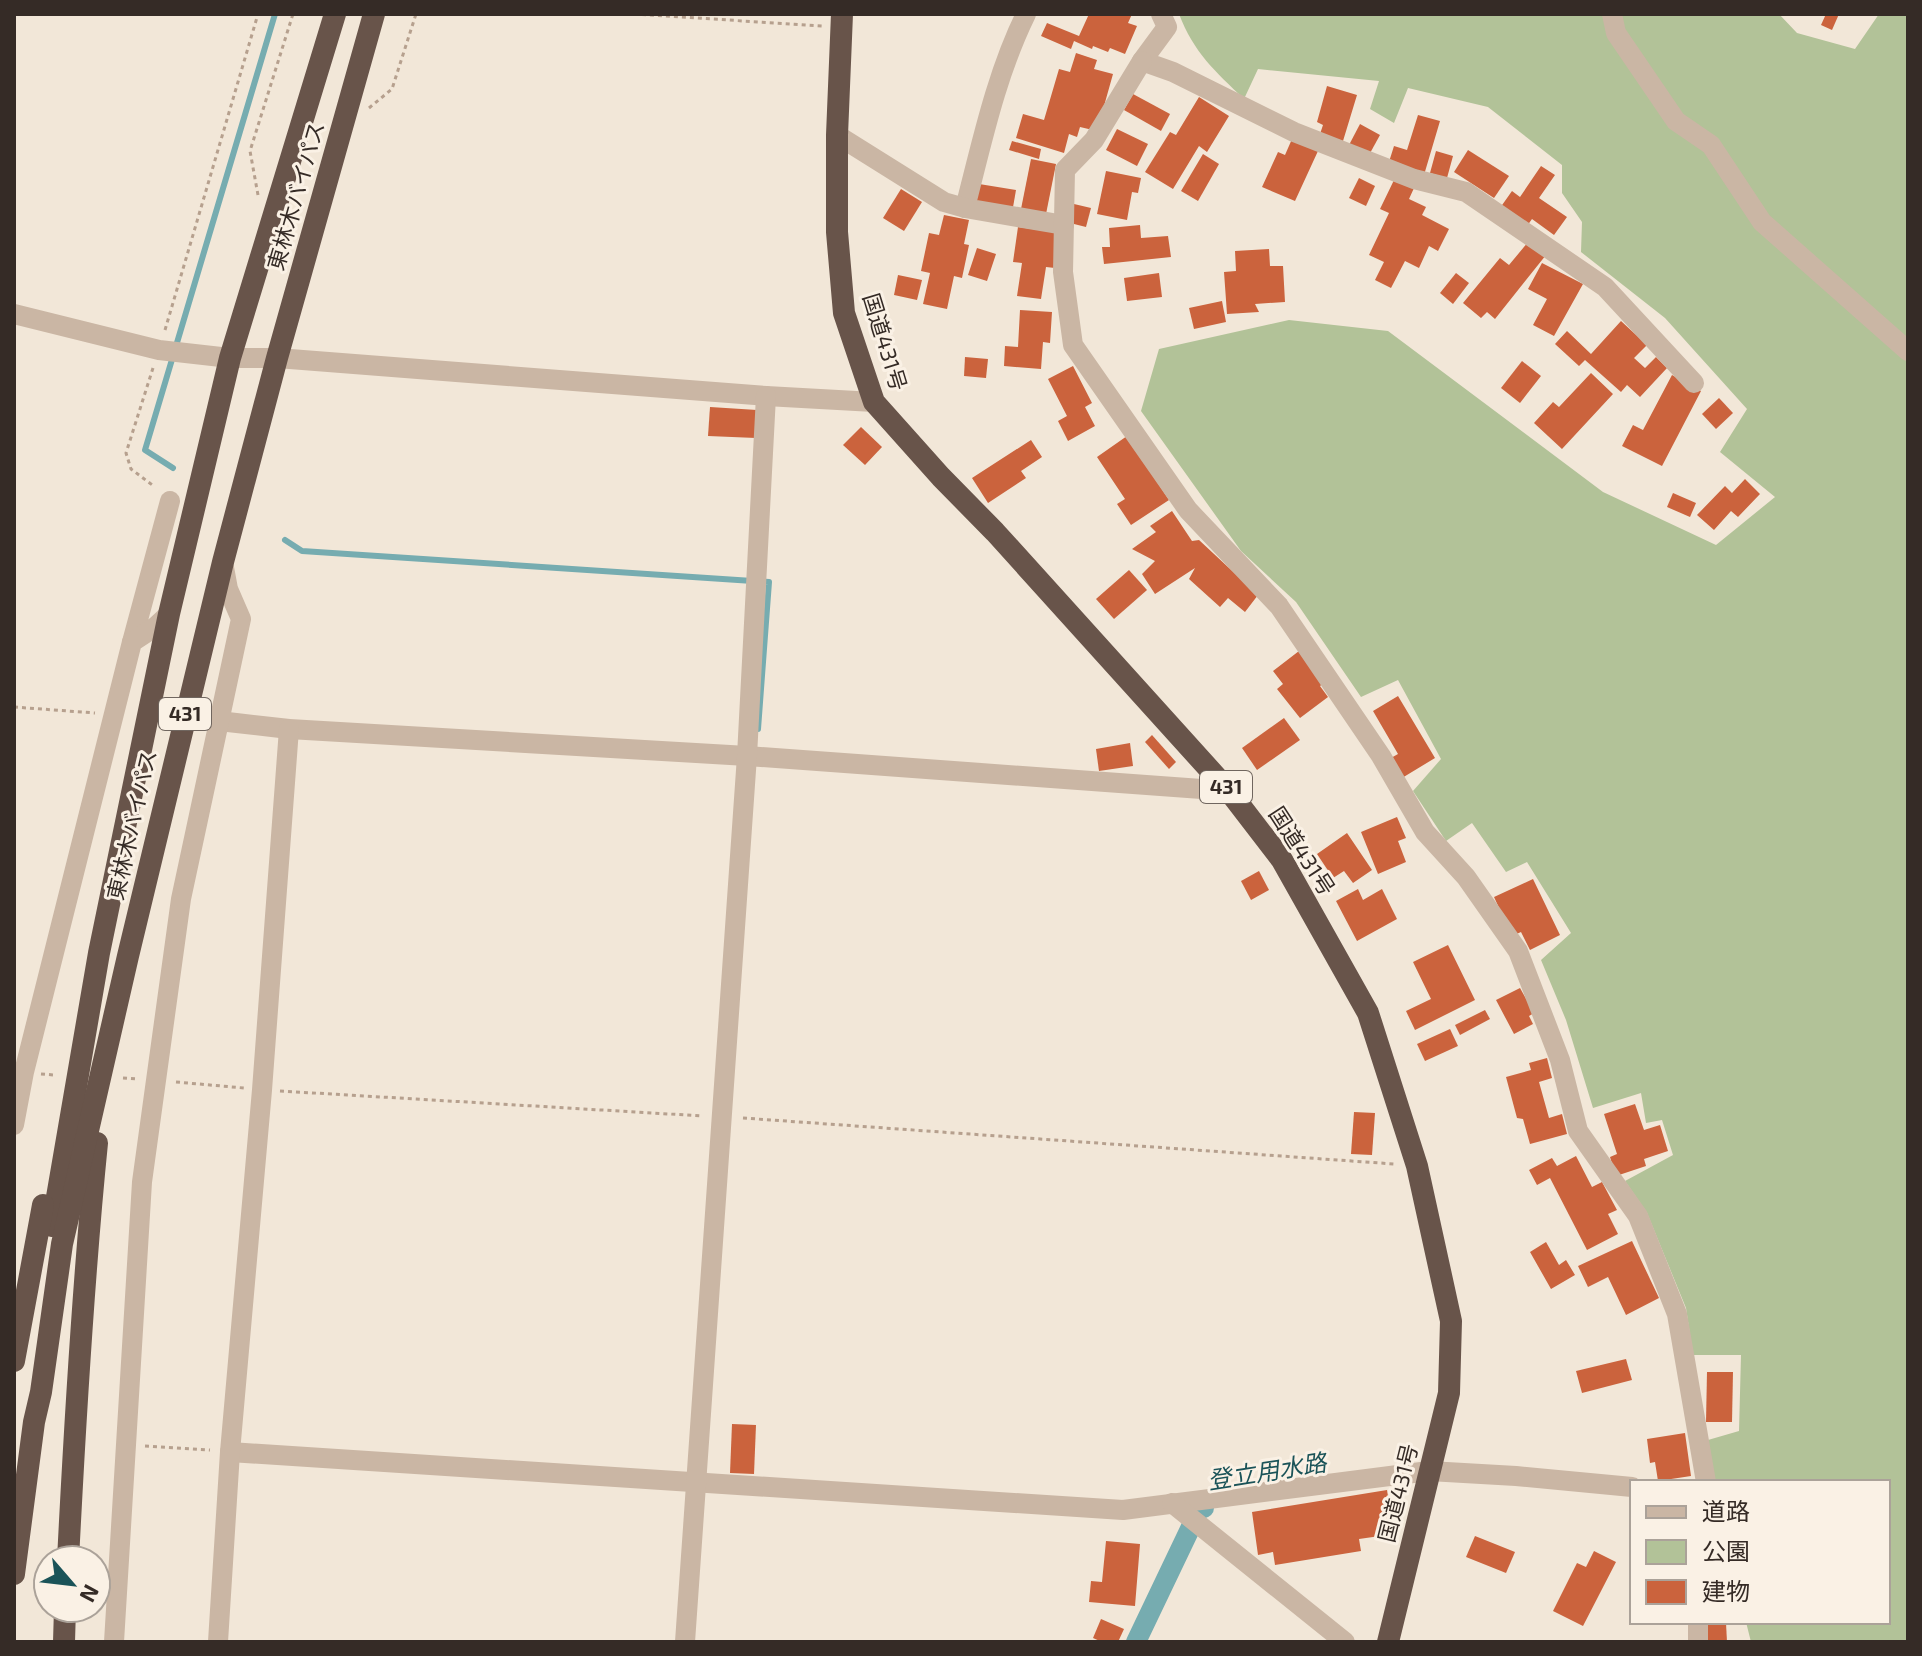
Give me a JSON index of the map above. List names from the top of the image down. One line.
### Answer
{"streets":{"highway":["東林木バイパス","国道431号","431"]},"water":["登立用水路"],"legend":["道路","公園","建物"],"north":"bottom right"}
